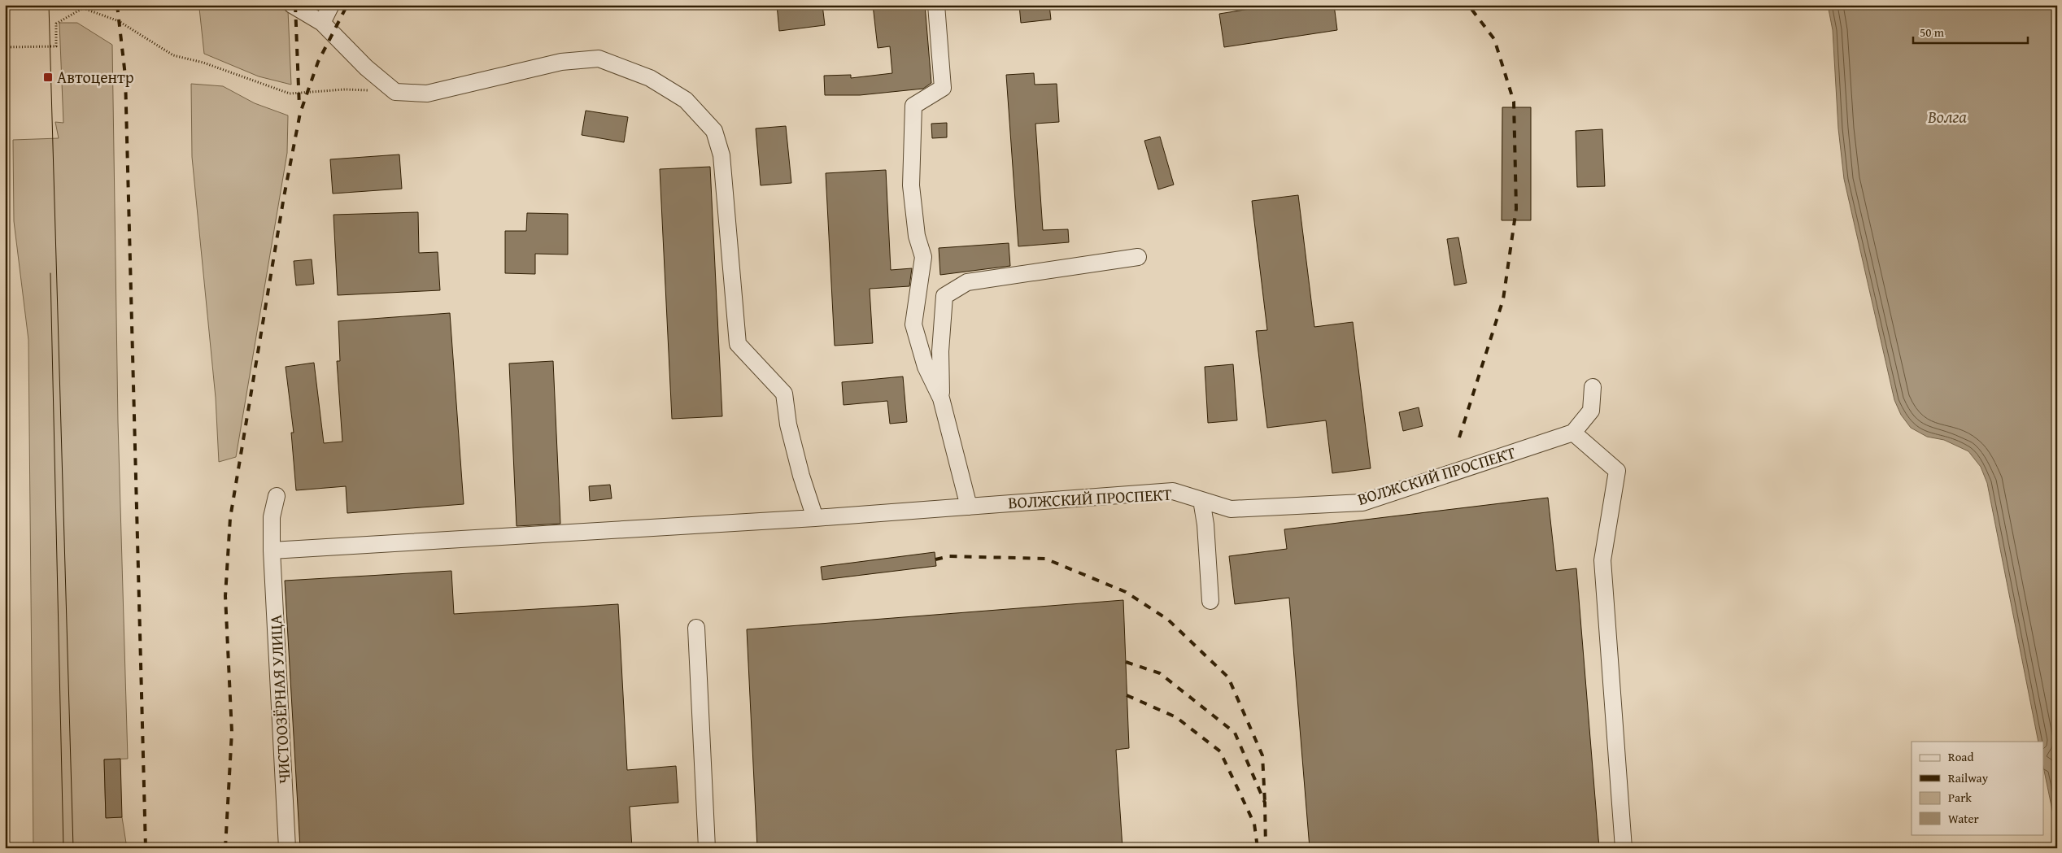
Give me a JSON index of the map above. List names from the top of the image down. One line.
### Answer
{"streets":{"street":["ВОЛЖСКИЙ ПРОСПЕКТ","ЧИСТООЗЁРНАЯ УЛИЦА"]},"crossings":[["ВОЛЖСКИЙ ПРОСПЕКТ","ЧИСТООЗЁРНАЯ УЛИЦА"]],"water":["Волга"],"places":{"transit":["Автоцентр"]},"legend":["Road","Railway","Park","Water"],"scale_bar":"50 m"}
